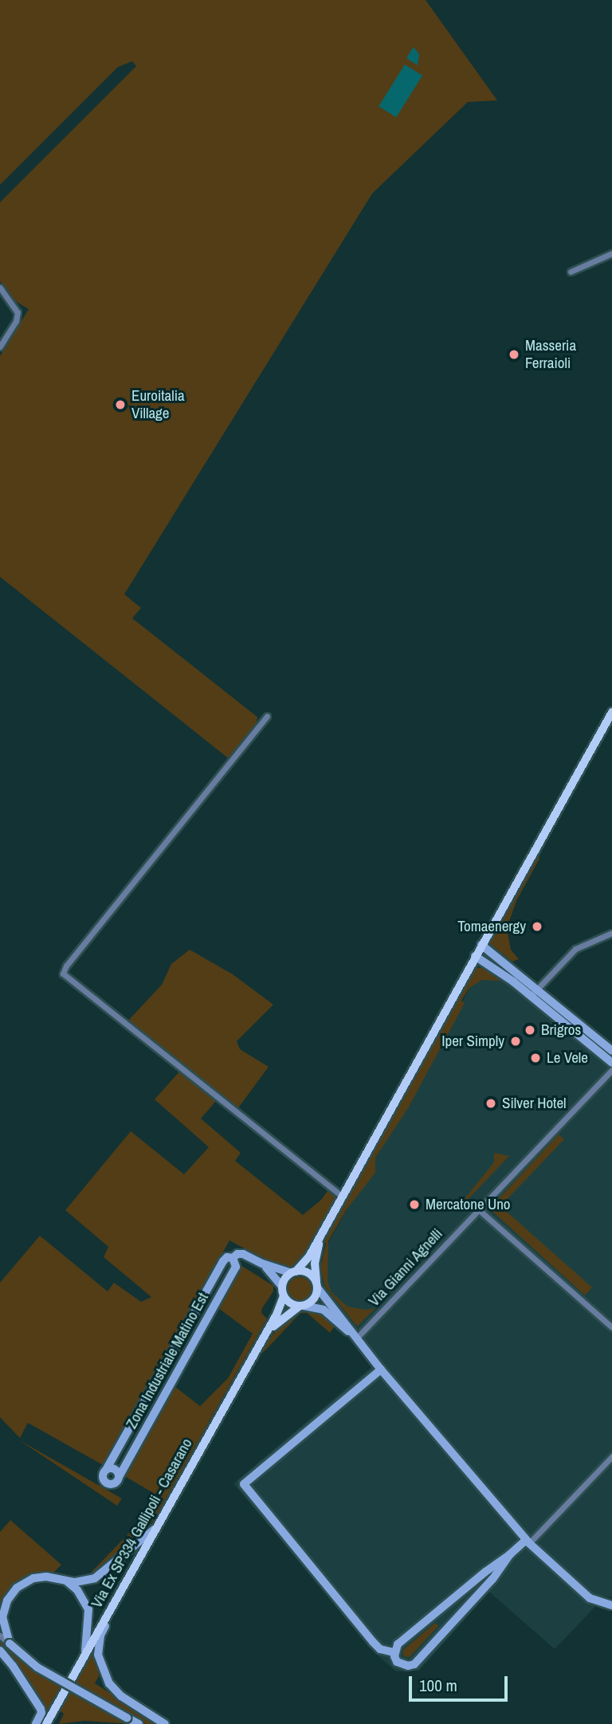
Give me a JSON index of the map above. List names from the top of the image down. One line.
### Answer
{"streets":{"main road":["Via Ex SP334 Gallipoli - Casarano"],"street":["Via Gianni Agnelli","Zona Industriale Matino Est"]},"places":["Masseria Ferraioli","Euroitalia Village","Tomaenergy","Brigros","Iper Simply","Le Vele","Silver Hotel","Mercatone Uno"],"scale_bar":"100 m"}
